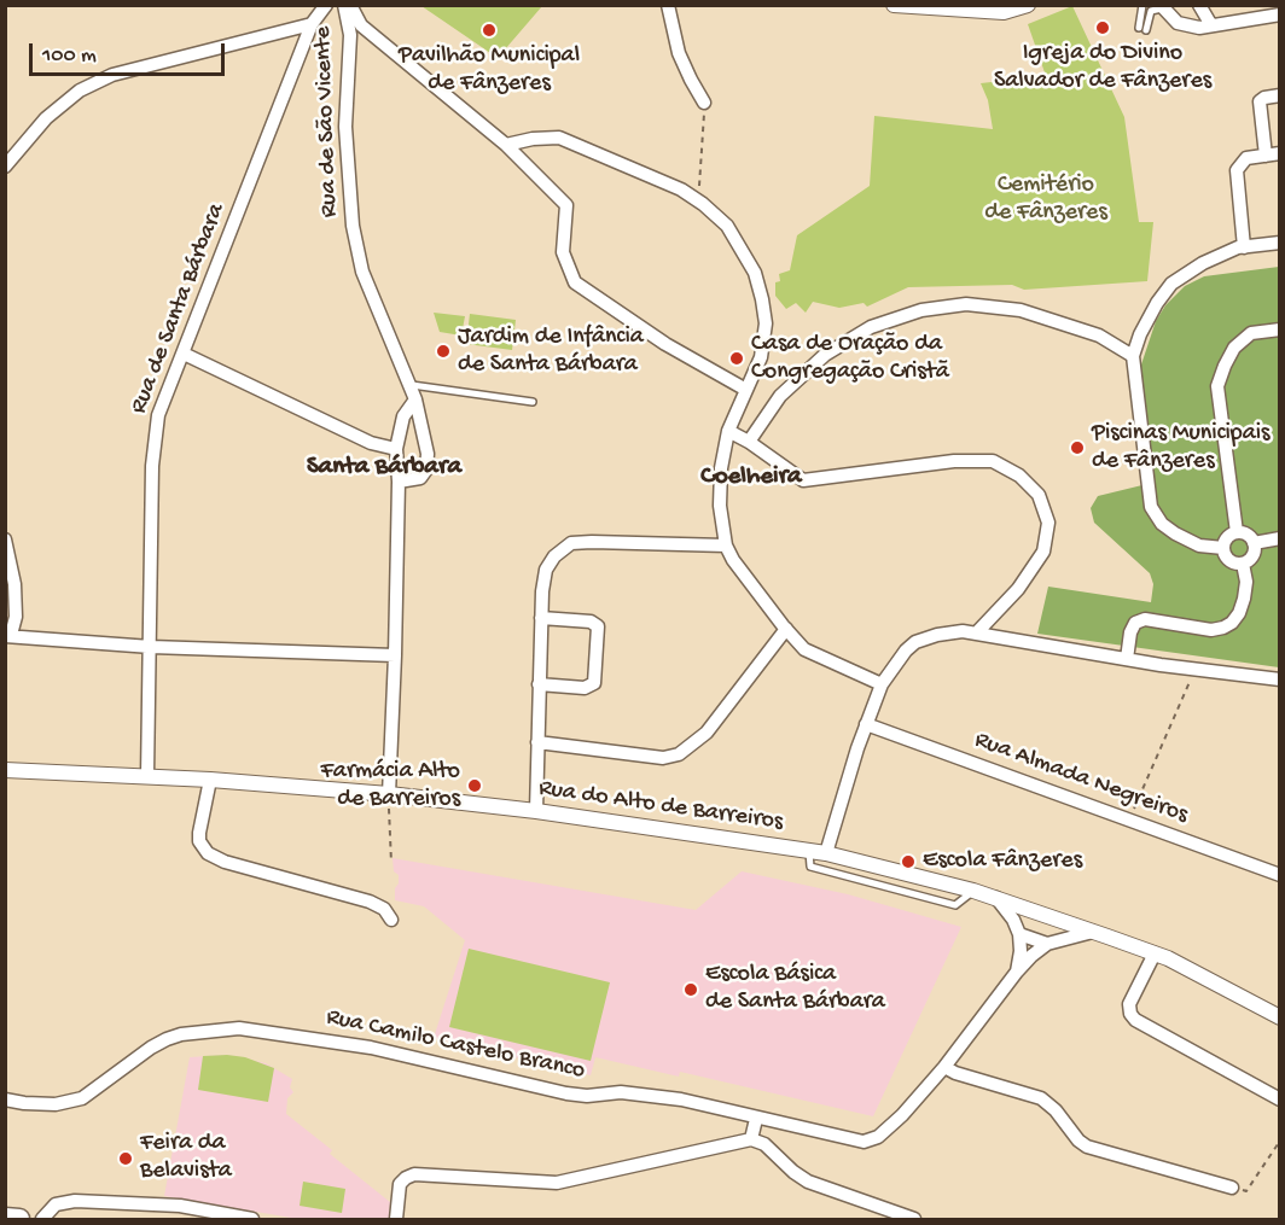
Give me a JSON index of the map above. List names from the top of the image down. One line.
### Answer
{"streets":{"street":["Rua de São Vicente","Rua de Santa Bárbara","Rua Almada Negreiros","Rua do Alto de Barreiros","Rua Camilo Castelo Branco"]},"crossings":[["Rua de Santa Bárbara","Rua do Alto de Barreiros"],["Rua do Alto de Barreiros","Rua Camilo Castelo Branco"]],"districts":["Santa Bárbara","Coelheira"],"parks":["Cemitério de Fânzeres"],"places":["Igreja do Divino Salvador de Fânzeres","Pavilhão Municipal de Fânzeres","Jardim de Infância de Santa Bárbara","Casa de Oração da Congregação Cristã","Piscinas Municipais de Fânzeres","Farmácia Alto de Barreiros","Escola Fânzeres","Escola Básica de Santa Bárbara","Feira da Belavista"],"scale_bar":"100 m"}
